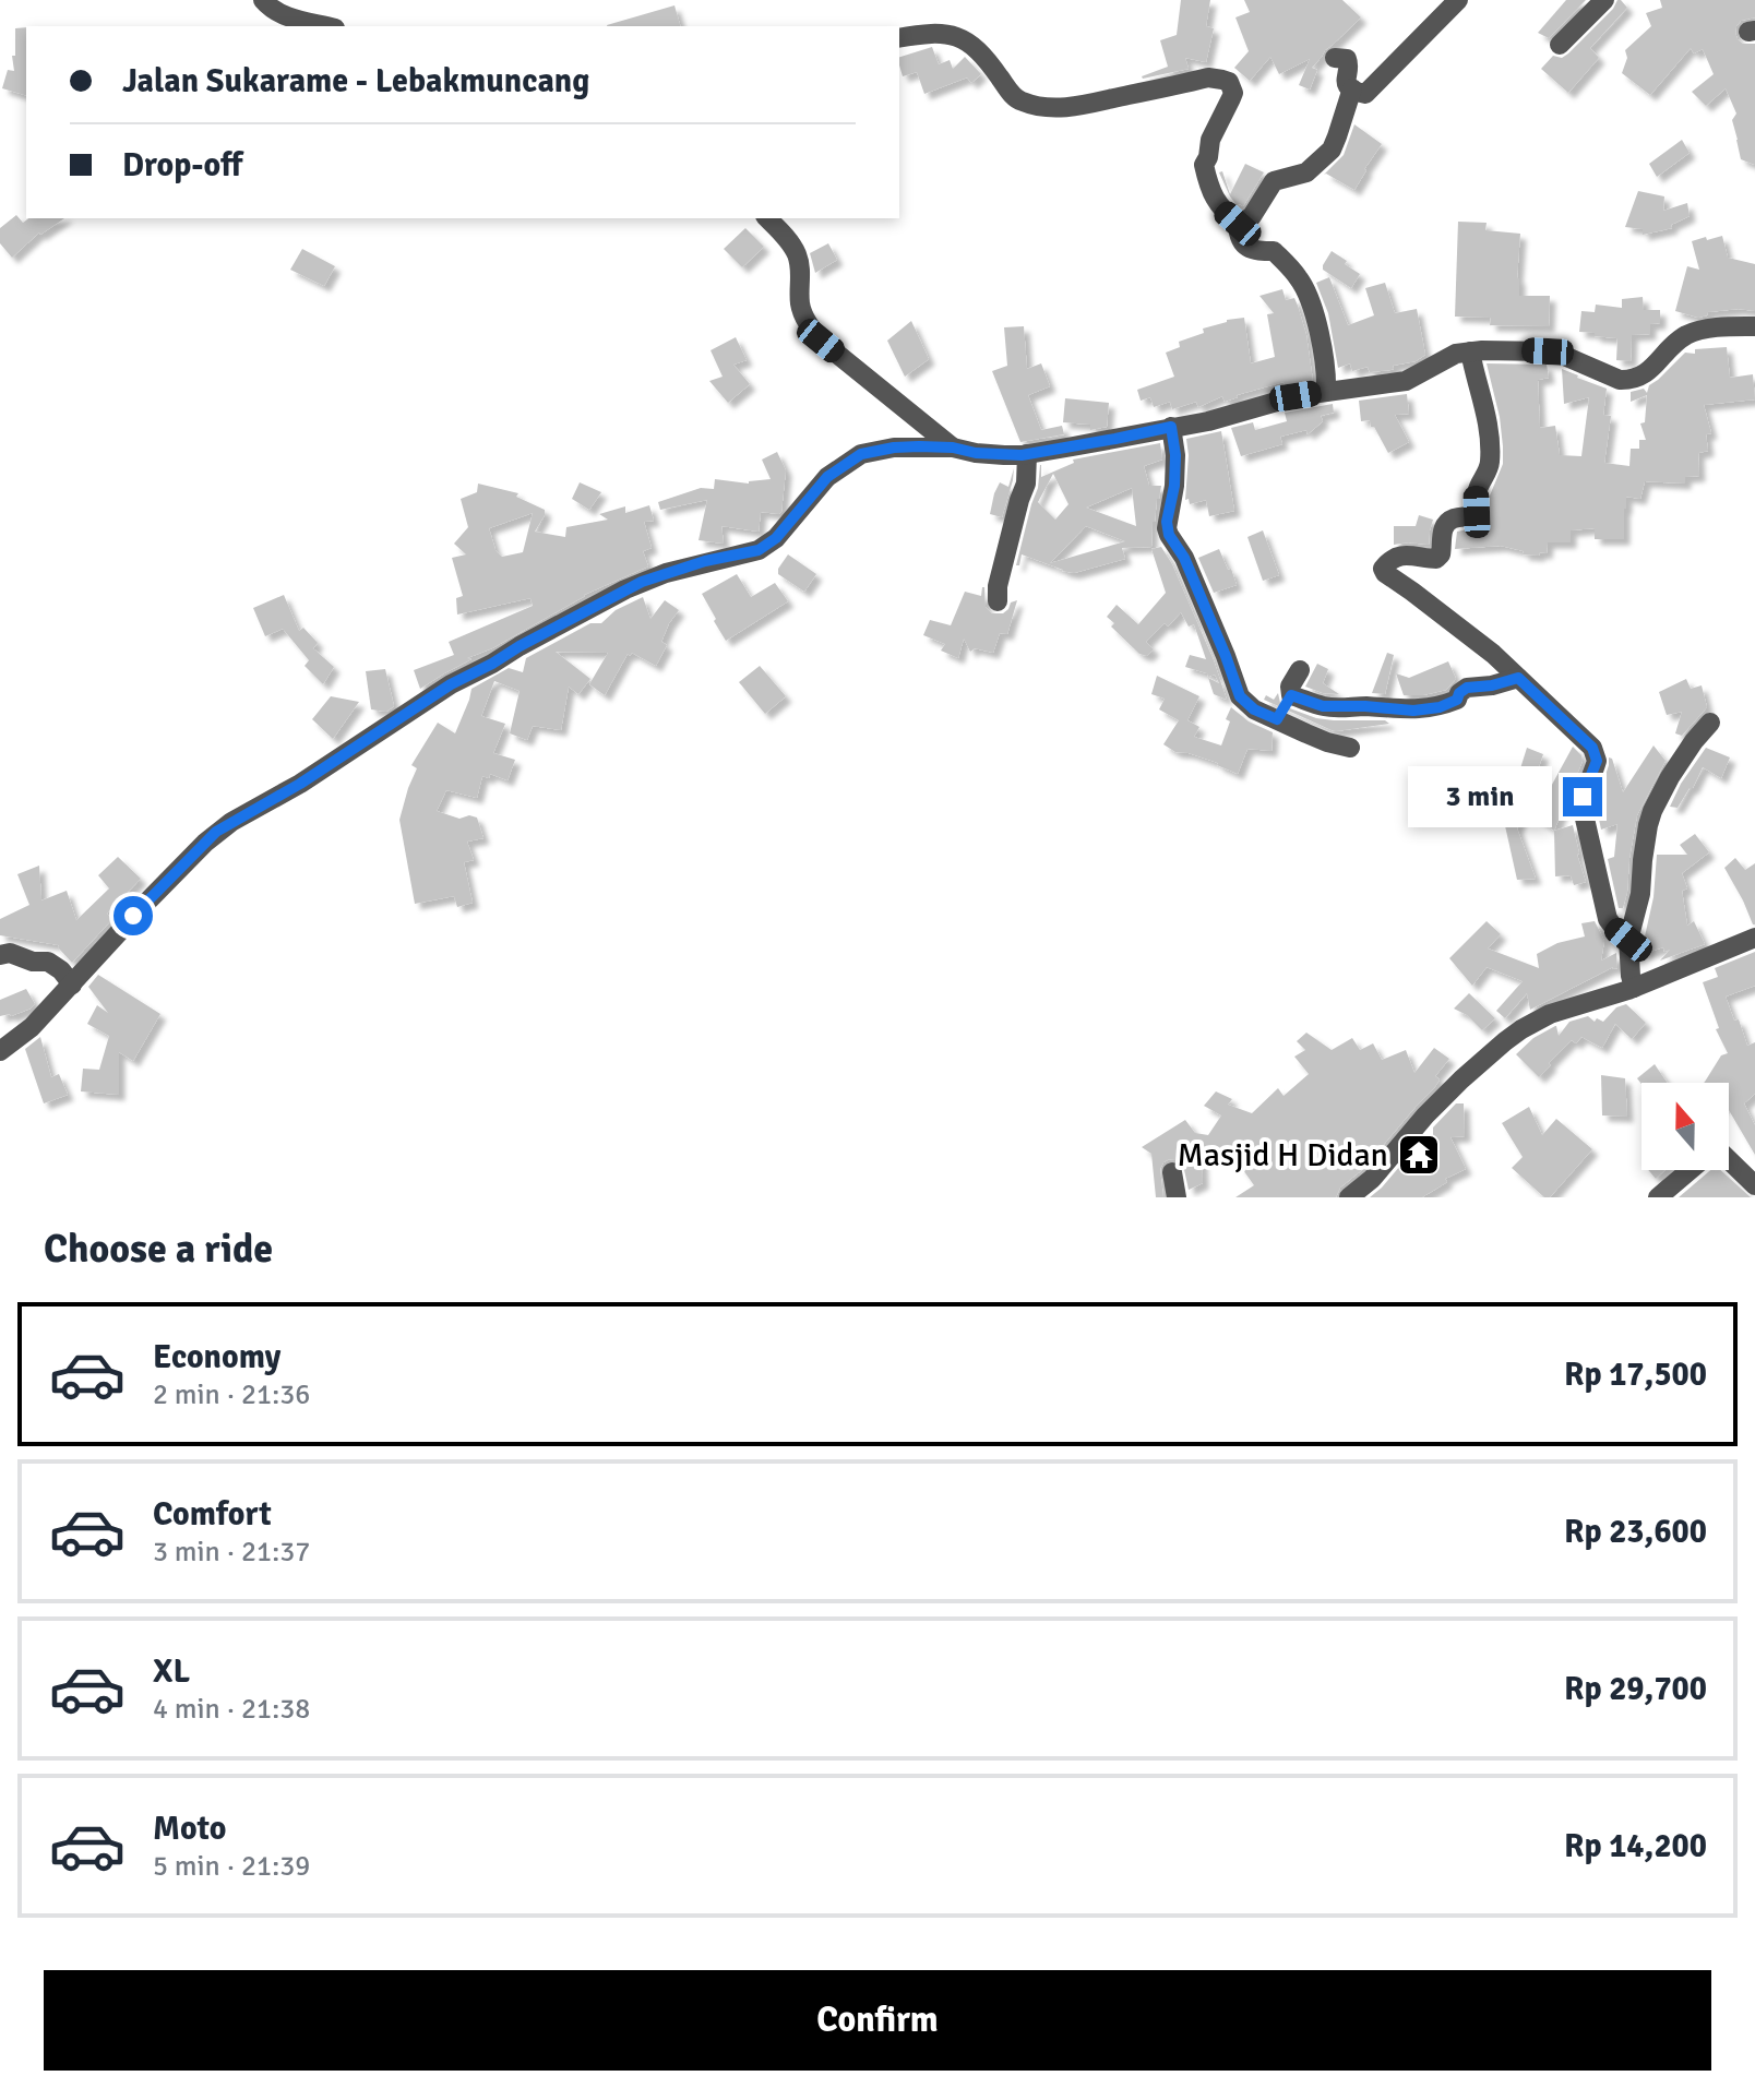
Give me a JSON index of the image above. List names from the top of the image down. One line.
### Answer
{"places":{"temple":["Masjid H Didan"]},"north":"top","page":{"banner":["Jalan Sukarame - Lebakmuncang","Drop-off"],"bubble":"3 min","heading":"Choose a ride","list":[{"name":"Economy","note":"2 min · 21:36","value":"Rp 17,500"},{"name":"Comfort","note":"3 min · 21:37","value":"Rp 23,600"},{"name":"XL","note":"4 min · 21:38","value":"Rp 29,700"},{"name":"Moto","note":"5 min · 21:39","value":"Rp 14,200"}],"buttons":"Confirm"}}
